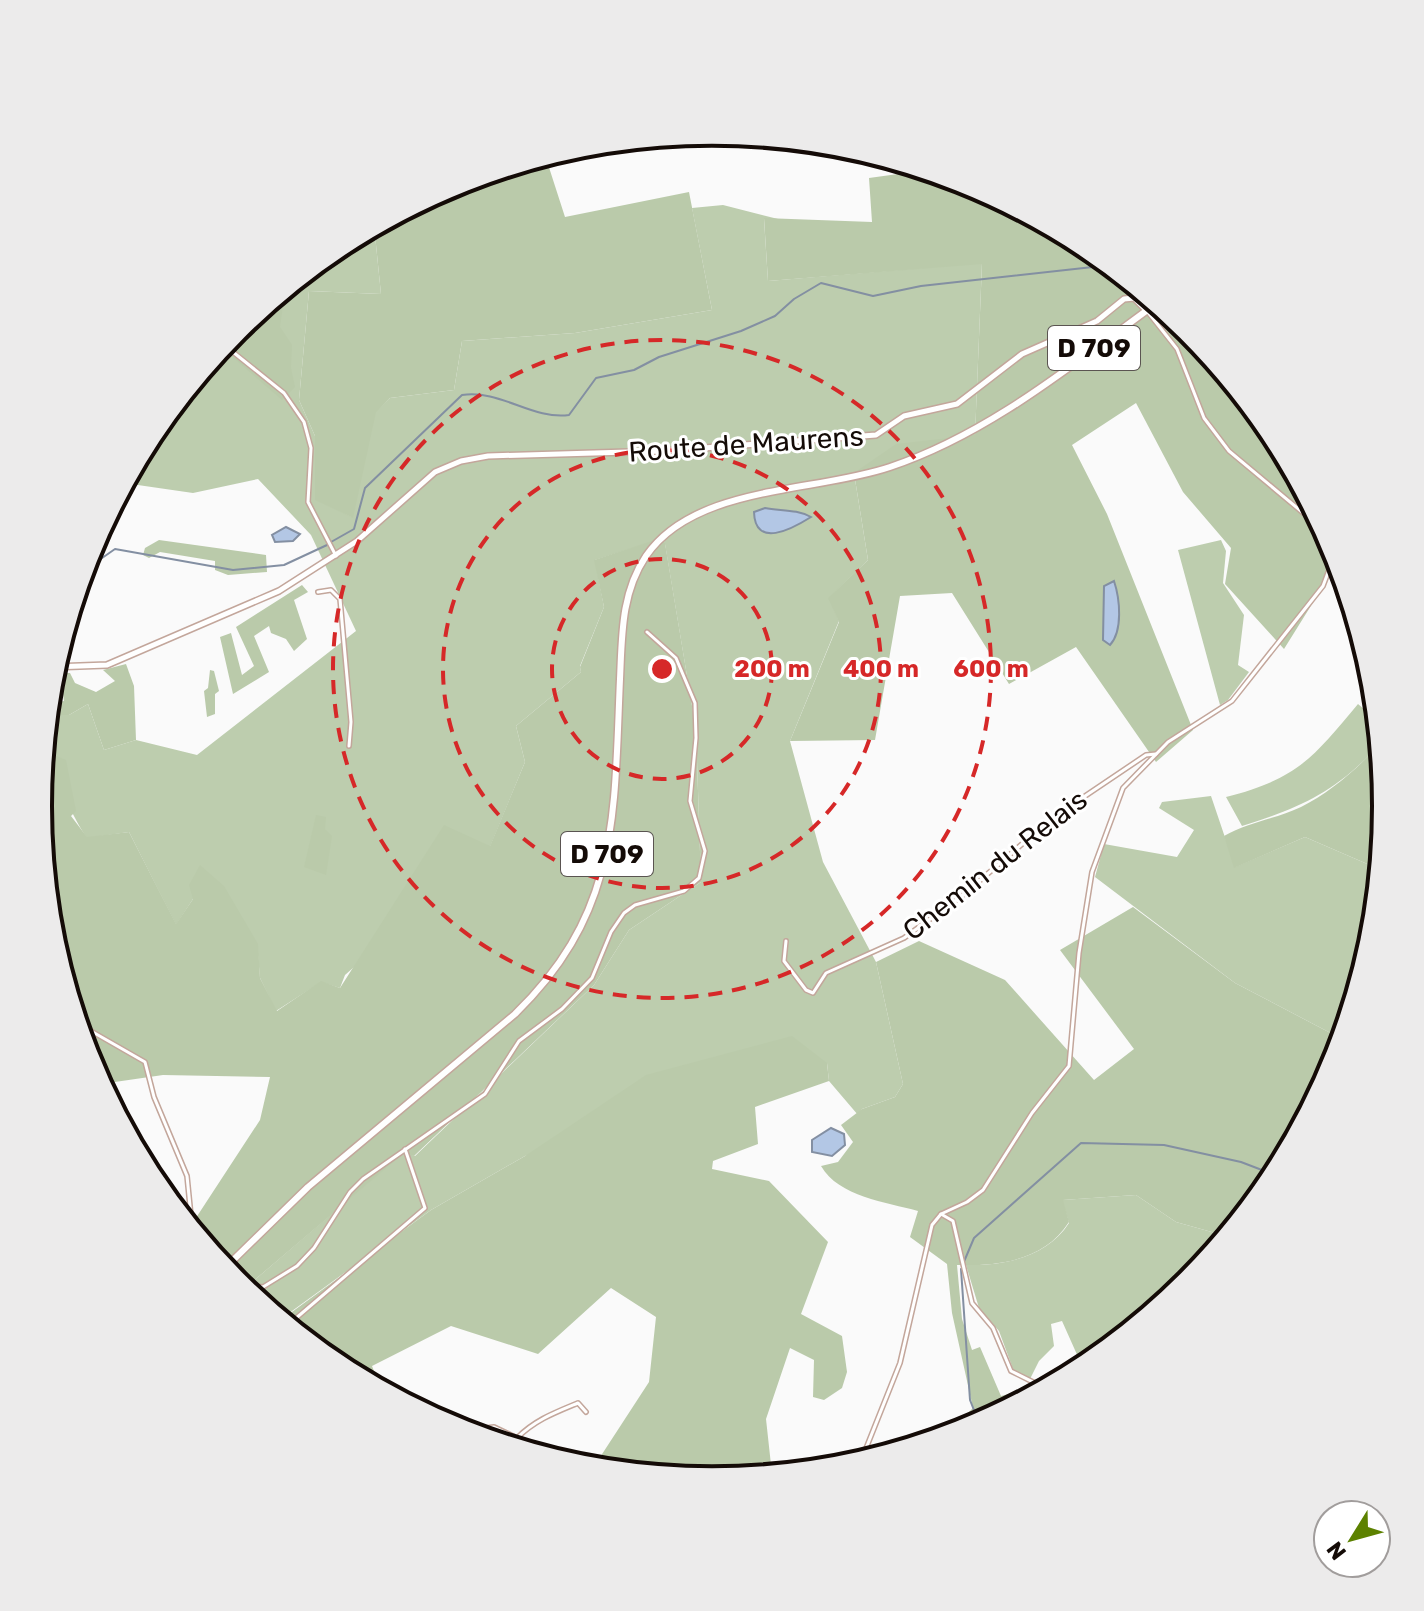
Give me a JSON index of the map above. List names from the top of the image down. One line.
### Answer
{"streets":{"main road":["D 709","Route de Maurens"],"street":["Chemin du Relais"]},"crossings":[["D 709","Route de Maurens"]],"north":"bottom left","rings":["200 m","400 m","600 m"]}
